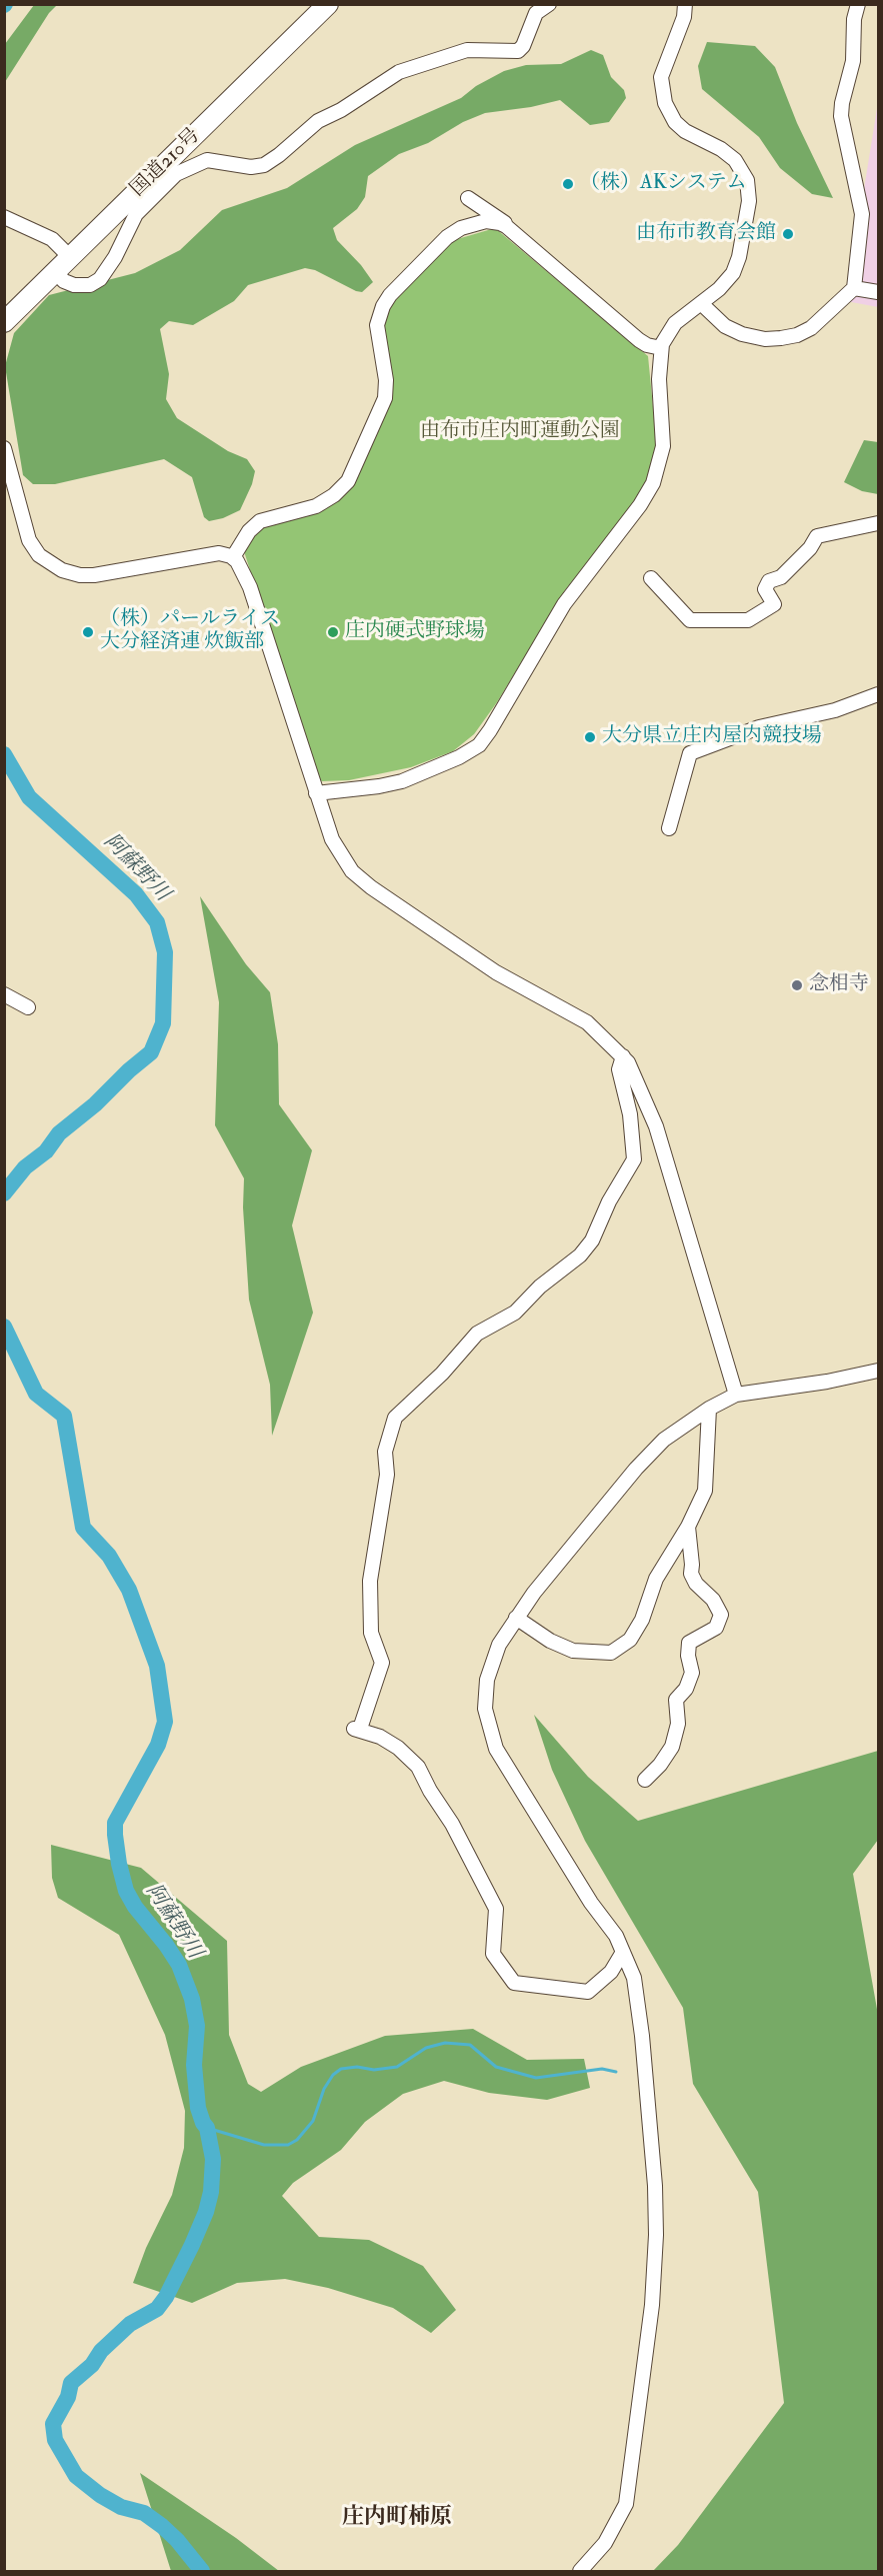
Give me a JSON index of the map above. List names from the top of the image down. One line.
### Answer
{"streets":{"highway":["国道210号"]},"districts":["庄内町柿原"],"water":["阿蘇野川"],"parks":["由布市庄内町運動公園"],"places":["（株）AKシステム","由布市教育会館","（株）パールライス 大分経済連 炊飯部","庄内硬式野球場","大分県立庄内屋内競技場","念相寺"]}
